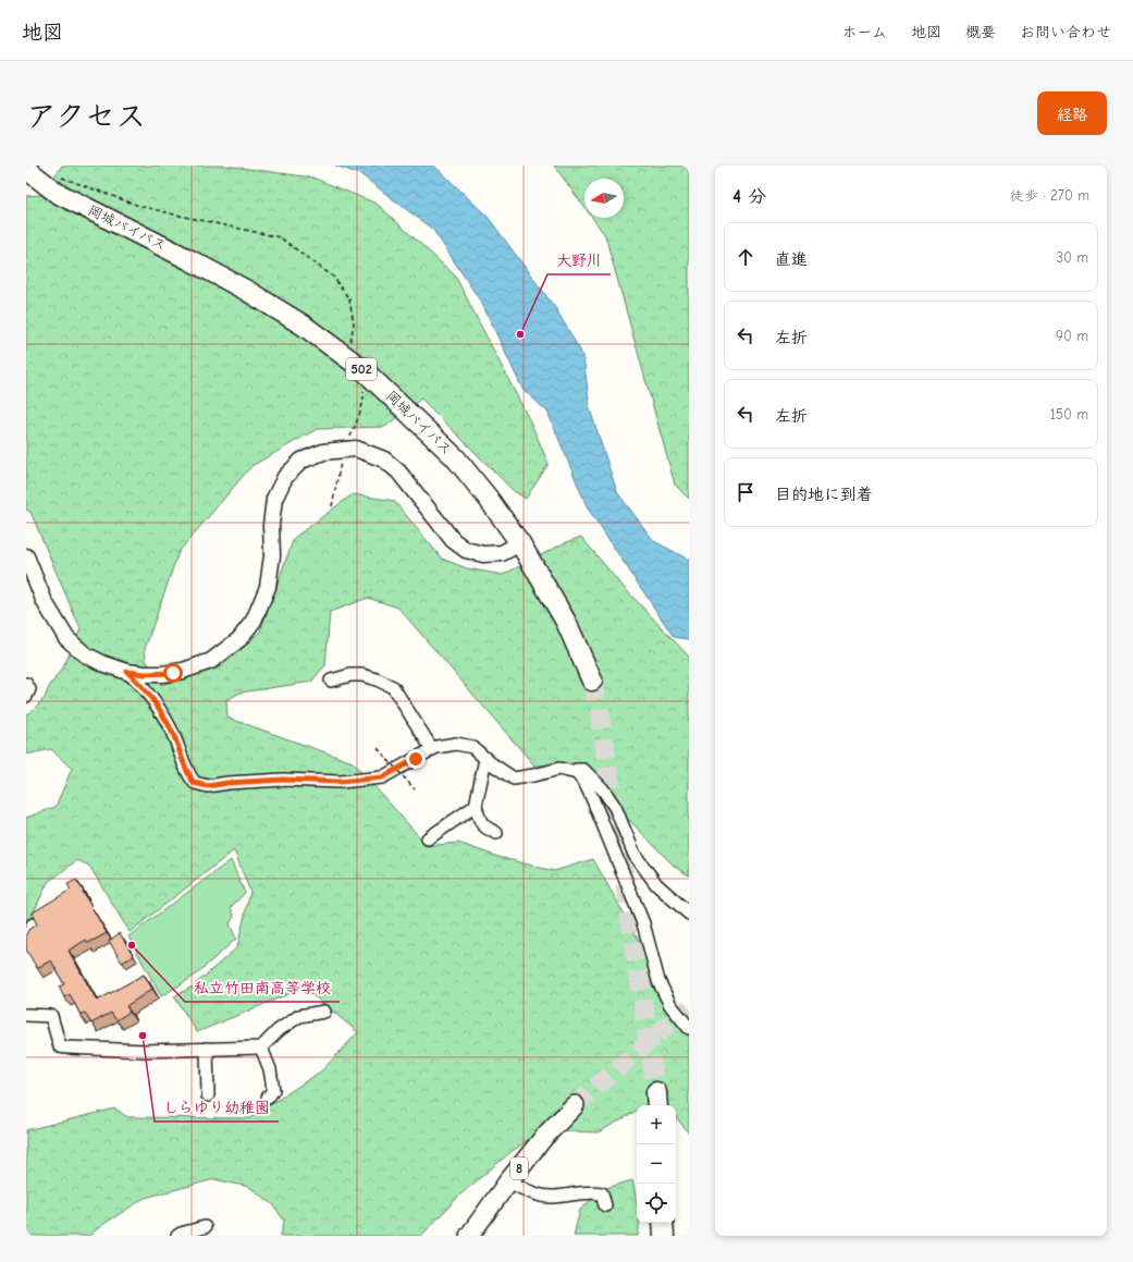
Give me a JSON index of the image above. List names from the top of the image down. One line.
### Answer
{"streets":{"highway":["岡城バイパス","502"],"main road":["8"]},"places":["大野川","私立竹田南高等学校","しらゆり幼稚園"],"north":"left","page":{"header":"地図","nav":["ホーム","地図","概要","お問い合わせ"],"title":"アクセス","buttons":"経路","heading":["4 分","徒歩 · 270 m"],"list":[["直進","30 m"],["左折","90 m"],["左折","150 m"],"目的地に到着"],"map_buttons":["+","−"]}}
